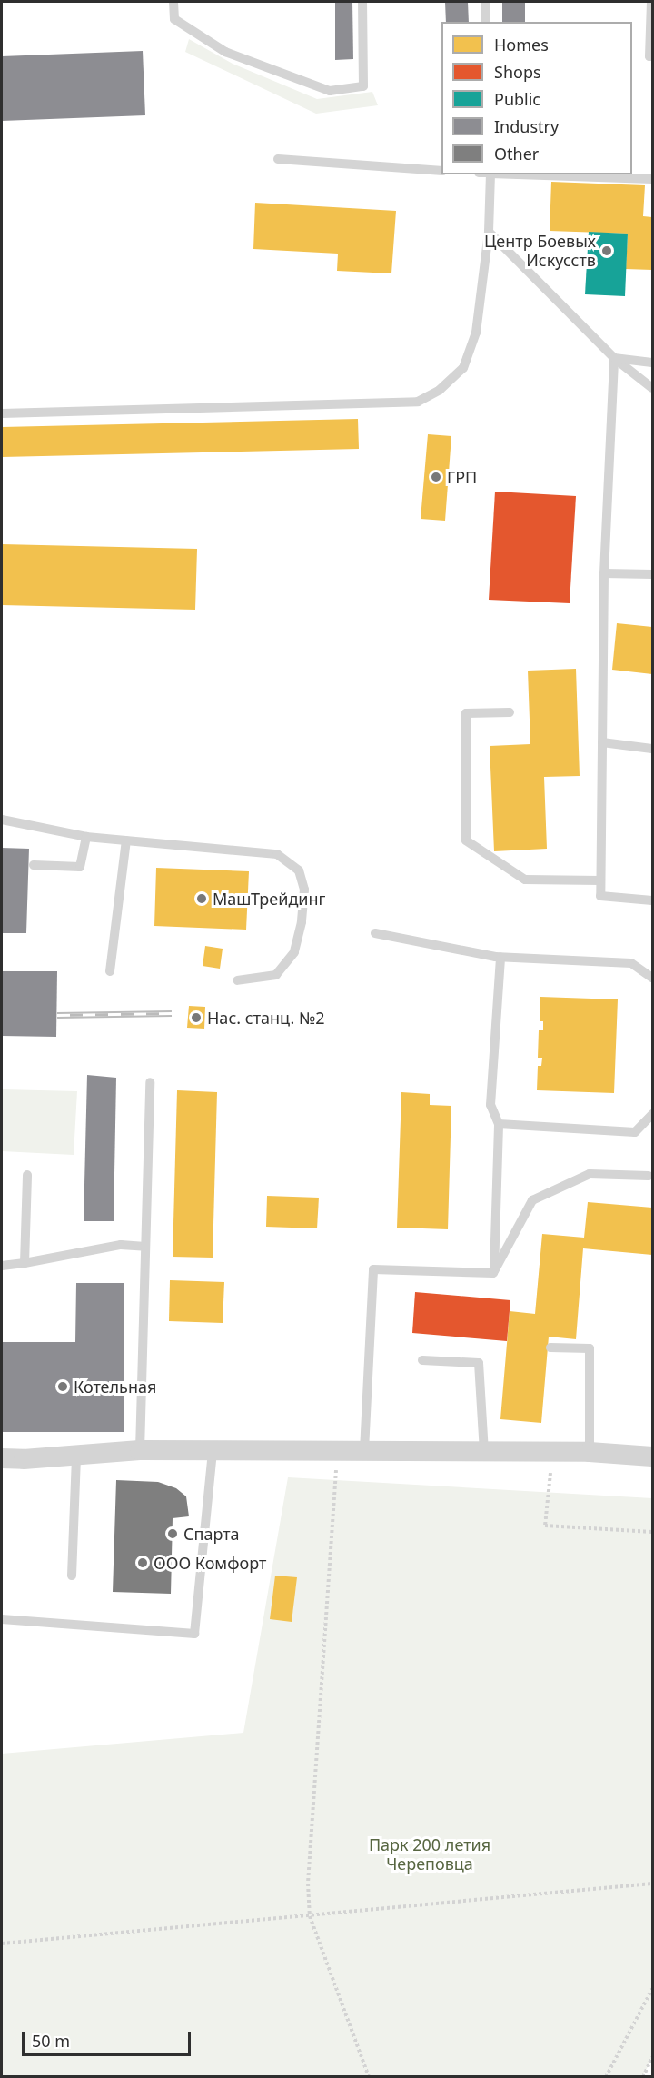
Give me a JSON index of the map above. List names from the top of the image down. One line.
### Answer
{"parks":["Парк 200 летия Череповца"],"places":["Центр Боевых Искусств","ГРП","МашТрейдинг","Нас. станц. №2","Котельная","Спарта","ООО Комфорт"],"legend":["Homes","Shops","Public","Industry","Other"],"scale_bar":"50 m"}
